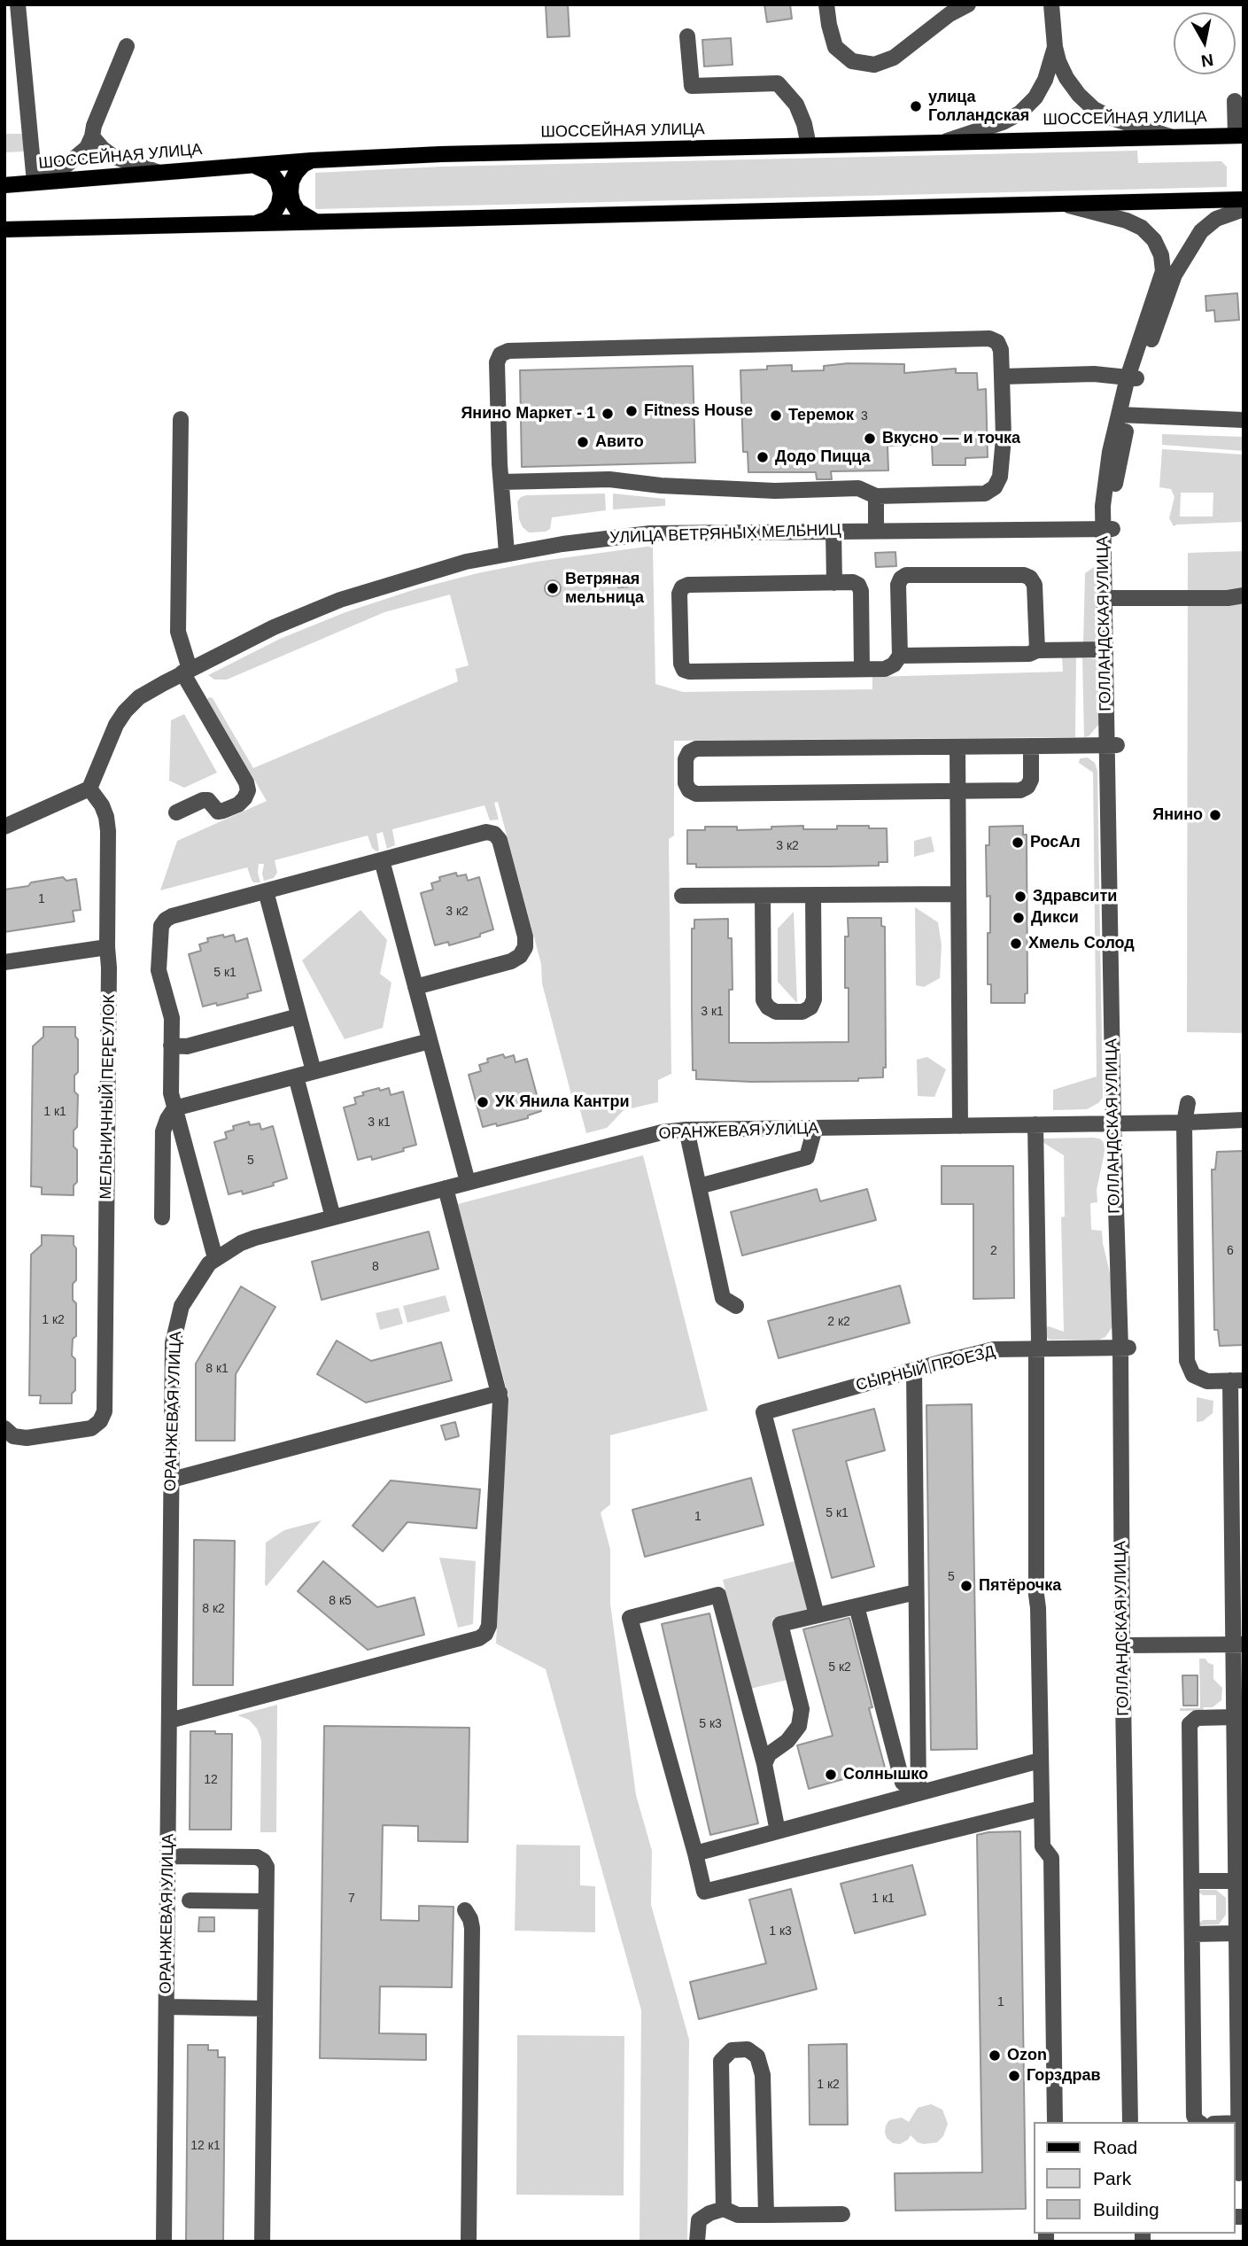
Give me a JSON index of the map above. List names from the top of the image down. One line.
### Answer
{"streets":{"main road":["ШОССЕЙНАЯ УЛИЦА"],"street":["УЛИЦА ВЕТРЯНЫХ МЕЛЬНИЦ","ГОЛЛАНДСКАЯ УЛИЦА","МЕЛЬНИЧНЫЙ ПЕРЕУЛОК","ОРАНЖЕВАЯ УЛИЦА","СЫРНЫЙ ПРОЕЗД"]},"crossings":[["УЛИЦА ВЕТРЯНЫХ МЕЛЬНИЦ","ГОЛЛАНДСКАЯ УЛИЦА"],["УЛИЦА ВЕТРЯНЫХ МЕЛЬНИЦ","МЕЛЬНИЧНЫЙ ПЕРЕУЛОК"],["ГОЛЛАНДСКАЯ УЛИЦА","ОРАНЖЕВАЯ УЛИЦА"],["ГОЛЛАНДСКАЯ УЛИЦА","СЫРНЫЙ ПРОЕЗД"]],"places":["улица Голландская","Fitness House","Янино Маркет - 1","Теремок","Вкусно — и точка","Авито","Додо Пицца","Ветряная мельница","Янино","РосАл","Здравсити","Дикси","Хмель Солод","УК Янила Кантри","Пятёрочка","Солнышко","Ozon","Горздрав"],"house_numbers":["3","3 к2","1","3 к2","5 к1","3 к1","1 к1","3 к1","5","2","6","8","1 к2","2 к2","8 к1","5 к1","1","5","8 к5","8 к2","5 к2","5 к3","12","7","1 к1","1 к3","1","1 к2","12 к1"],"legend":["Road","Park","Building"],"north":"bottom"}
